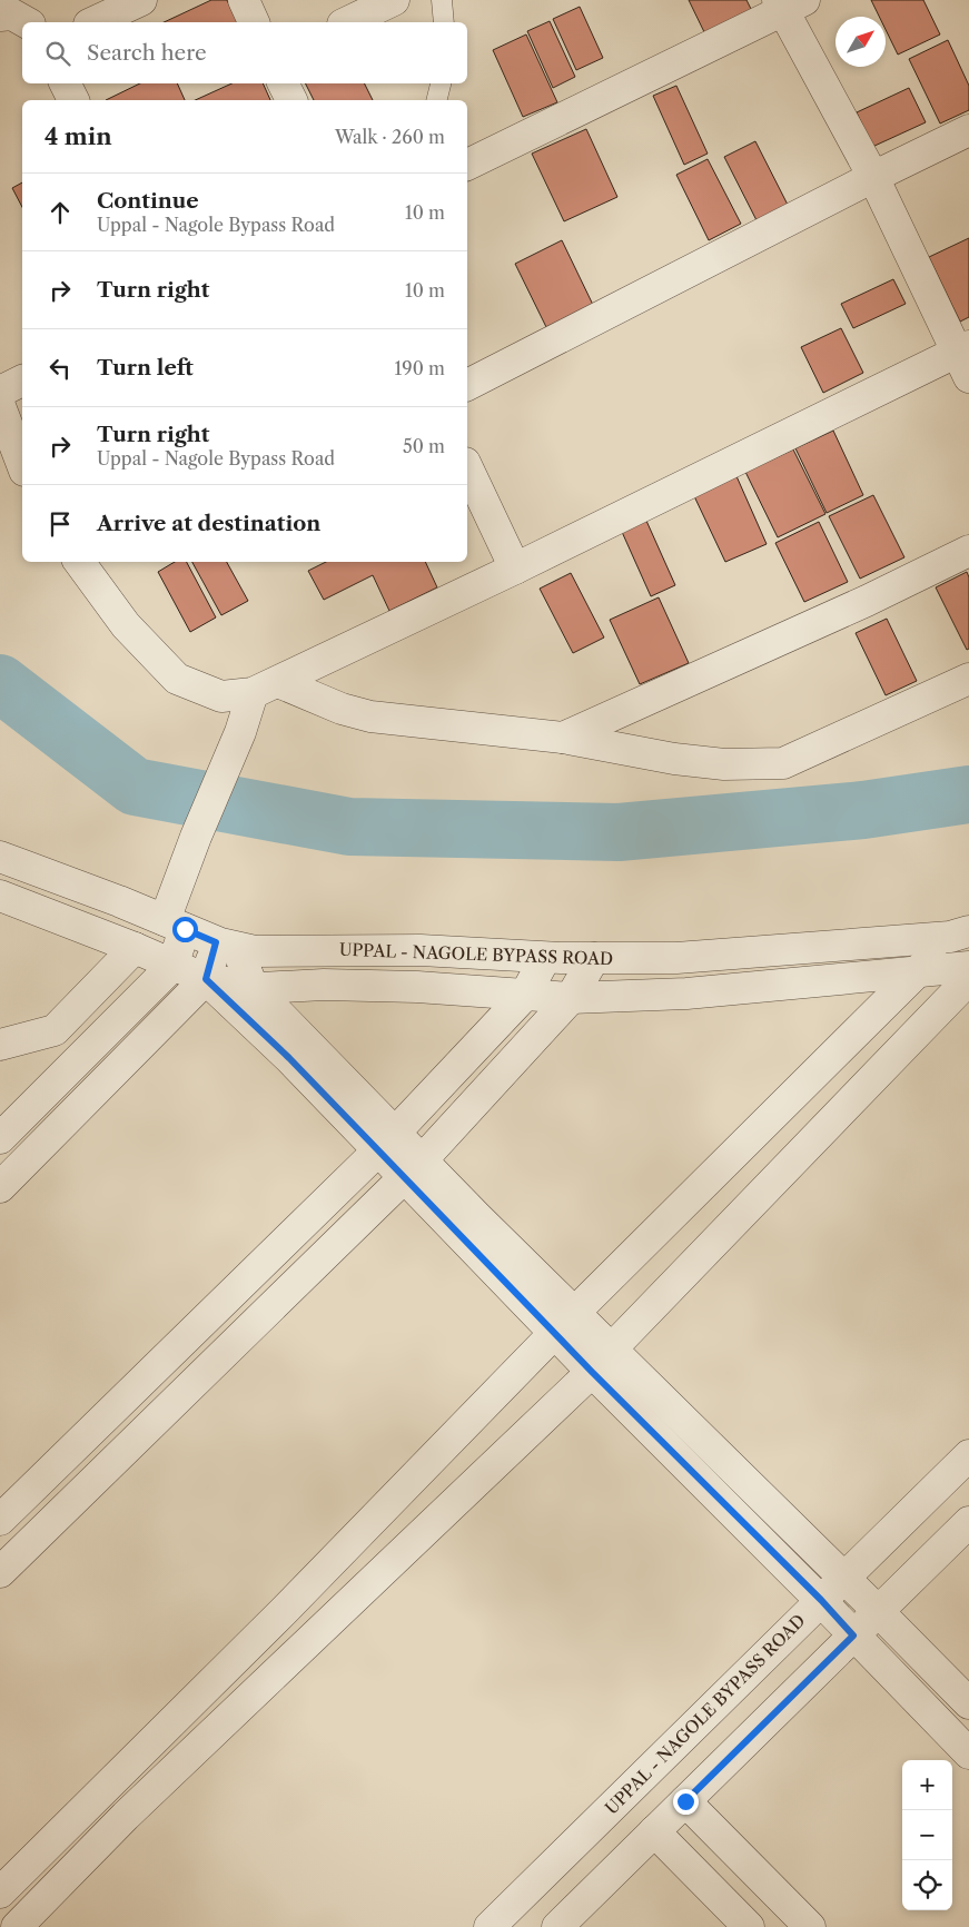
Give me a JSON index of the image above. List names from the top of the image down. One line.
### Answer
{"streets":{"street":["UPPAL - NAGOLE BYPASS ROAD"]},"north":"top right","page":{"search":"Search here","heading":["4 min","Walk · 260 m"],"list":[["Continue","Uppal - Nagole Bypass Road","10 m"],["Turn right","10 m"],["Turn left","190 m"],["Turn right","Uppal - Nagole Bypass Road","50 m"],"Arrive at destination"],"map_buttons":["+","−"]}}
